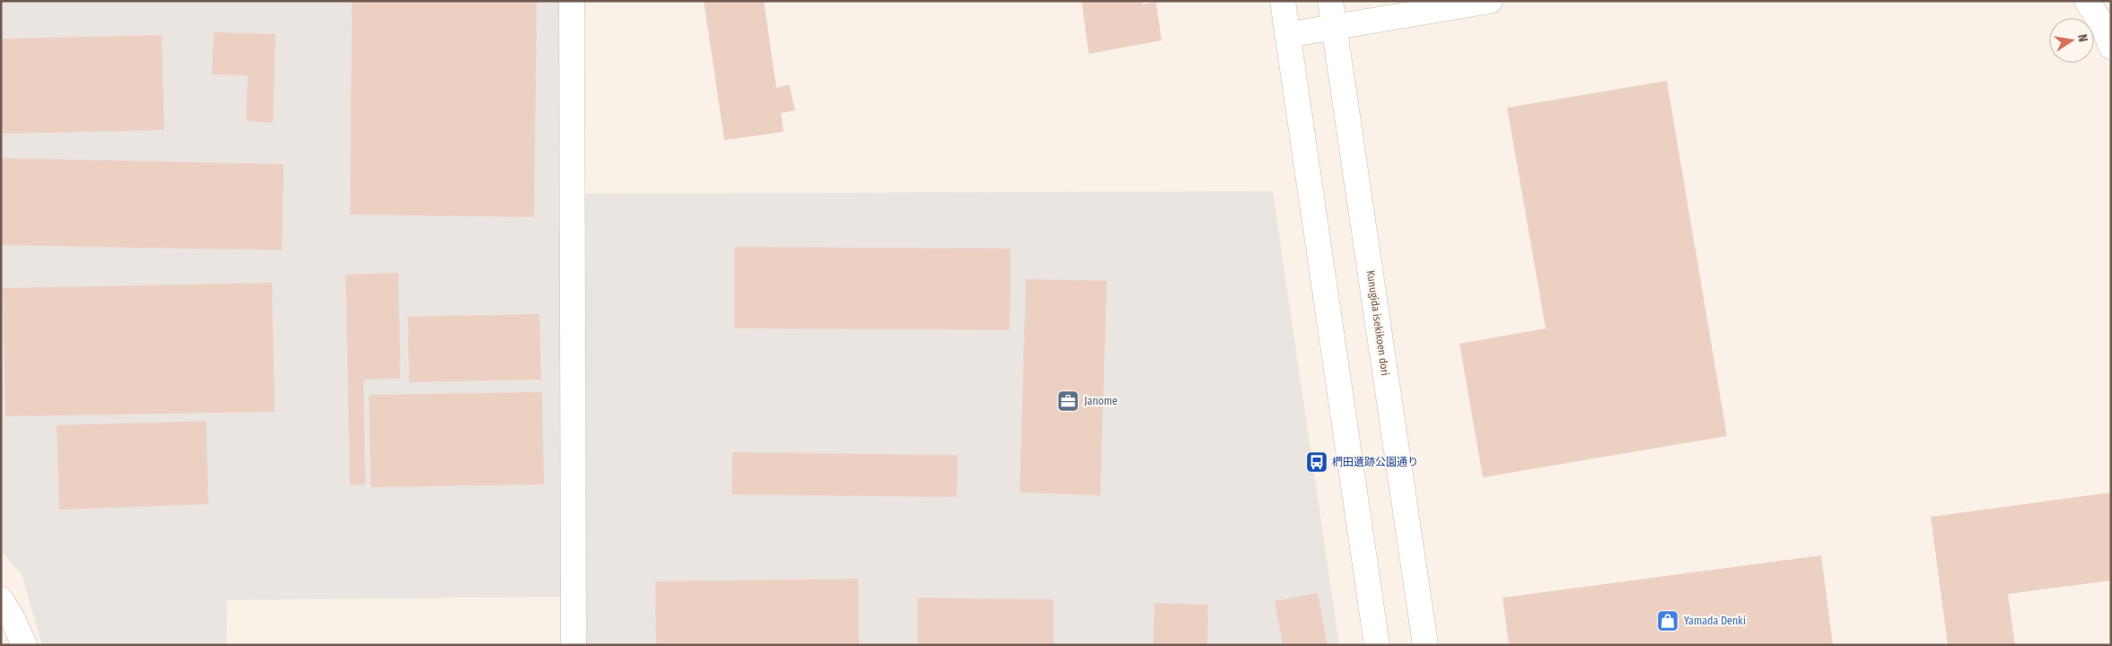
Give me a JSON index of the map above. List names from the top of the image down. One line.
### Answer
{"streets":{"street":["Kunugida isekikoen dori"]},"places":{"office":["Janome"],"bus stop":["椚田遺跡公園通り"],"shop":["Yamada Denki"]},"north":"right"}
